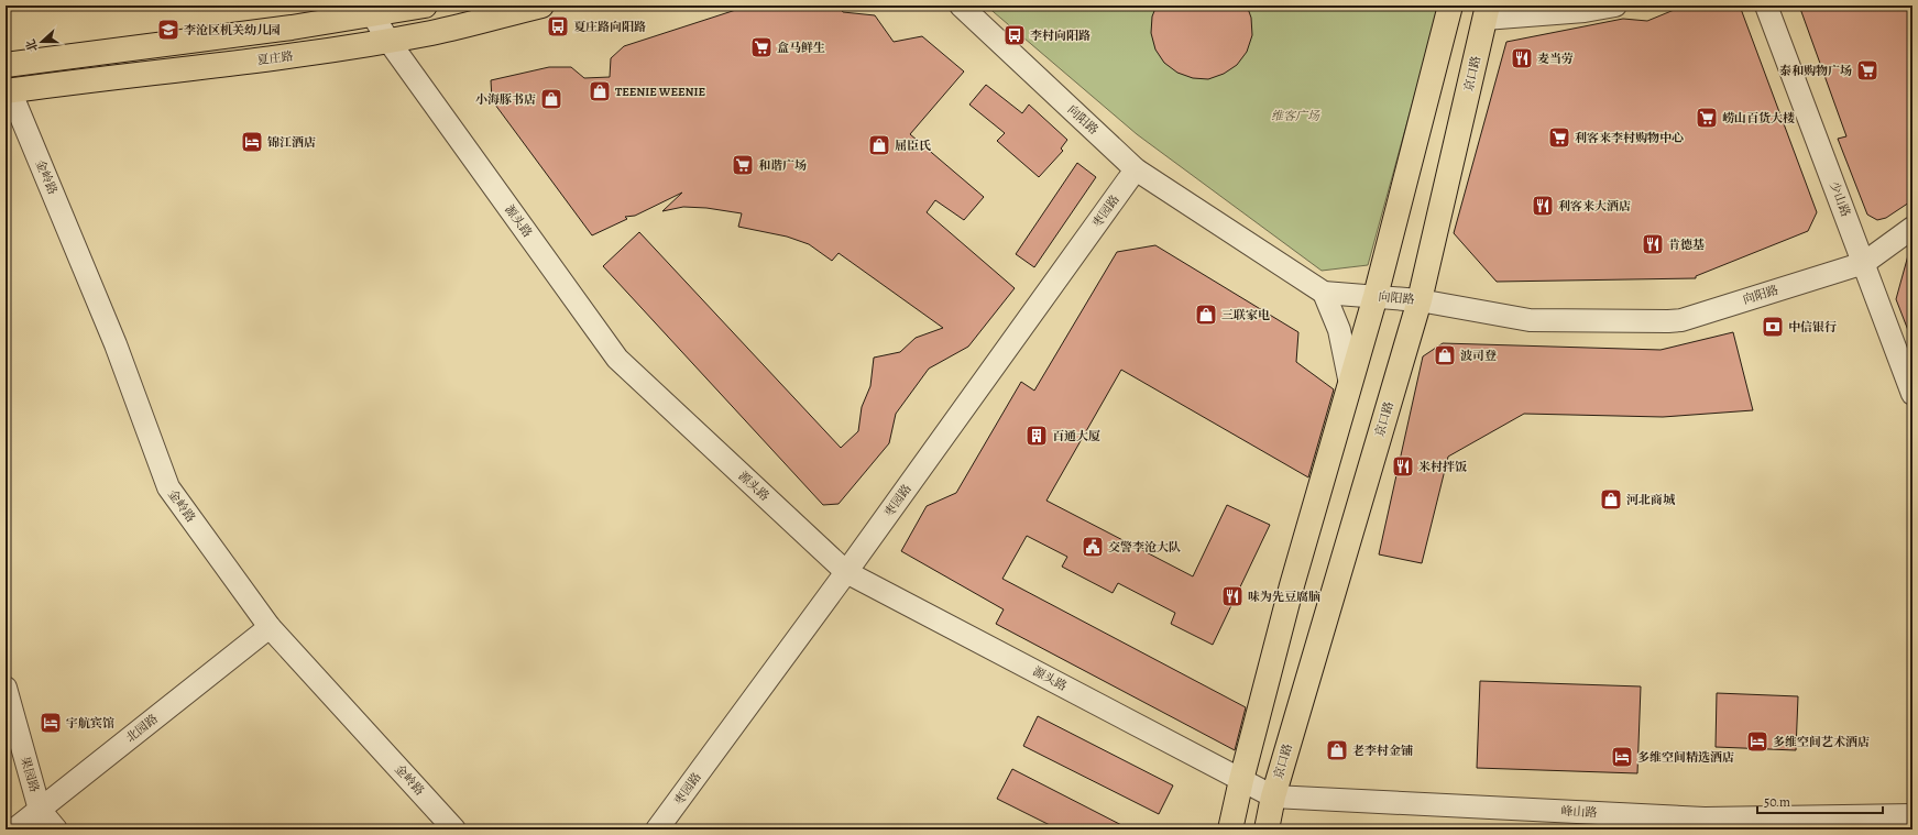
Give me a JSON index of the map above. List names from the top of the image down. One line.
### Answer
{"streets":{"main road":["夏庄路","京口路"],"street":["向阳路","金岭路","少山路","枣园路","源头路","北园路","果园路","峰山路"]},"crossings":[["夏庄路","金岭路"],["夏庄路","源头路"],["京口路","向阳路"],["京口路","源头路"],["京口路","峰山路"],["向阳路","少山路"],["向阳路","枣园路"],["金岭路","北园路"],["枣园路","源头路"],["源头路","峰山路"],["北园路","果园路"]],"parks":["维客广场"],"places":{"bus stop":["夏庄路向阳路","李村向阳路"],"school or university":["李沧区机关幼儿园"],"supermarket":["盒马鲜生","泰和购物广场","崂山百货大楼","利客来李村购物中心","和谐广场"],"restaurant":["麦当劳","利客来大酒店","肯德基","米村拌饭","味为先豆腐脑"],"shop":["TEENIE WEENIE","小海豚书店","屈臣氏","三联家电","波司登","河北商城","老李村金铺"],"hotel":["锦江酒店","宇航宾馆","多维空间艺术酒店","多维空间精选酒店"],"bank":["中信银行"],"building":["百通大厦"],"public building":["交警李沧大队"]},"scale_bar":"50 m","north":"left"}
